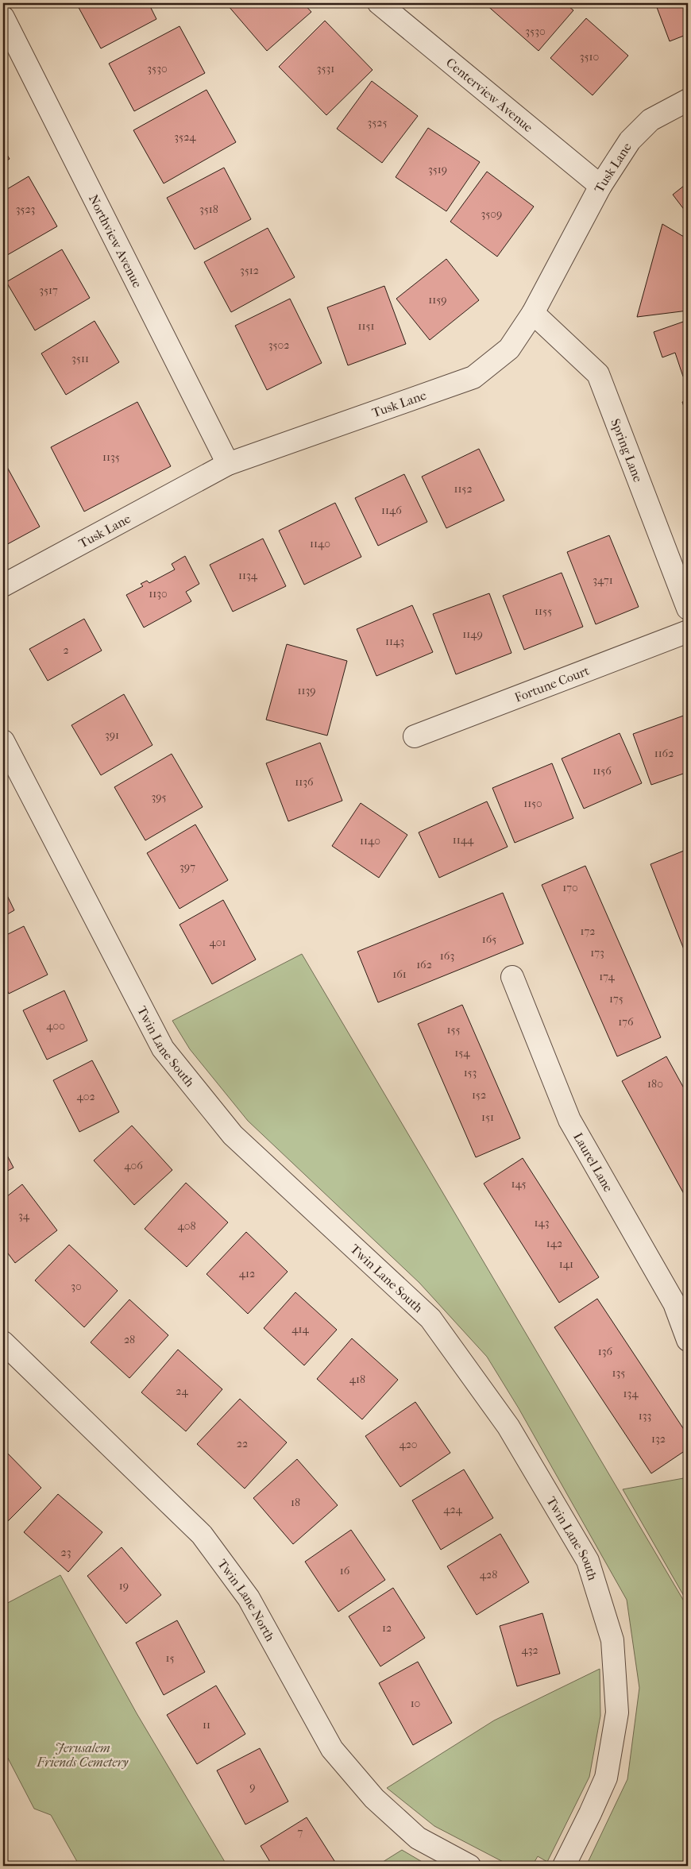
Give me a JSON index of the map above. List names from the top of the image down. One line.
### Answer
{"streets":{"street":["Centerview Avenue","Tusk Lane","Northview Avenue","Spring Lane","Fortune Court","Twin Lane South","Laurel Lane","Twin Lane North"]},"crossings":[["Centerview Avenue","Tusk Lane"],["Tusk Lane","Northview Avenue"],["Tusk Lane","Spring Lane"]],"parks":["Jerusalem Friends Cemetery"],"house_numbers":["3530","3510","3530","3531","3525","3524","3519","3523","3518","3509","3512","3517","1159","1151","3502","3511","1135","1152","1146","1140","1134","3471","1130","1155","1149","1143","2","1139","391","1162","1156","1136","395","1150","1144","1140","397","170","172","165","401","173","163","162","161","174","175","176","400","155","154","153","180","152","402","151","406","145","34","143","408","142","141","412","30","414","28","136","135","418","24","134","133","132","22","420","18","424","23","16","428","19","12","432","15","10","11","9","7"]}
